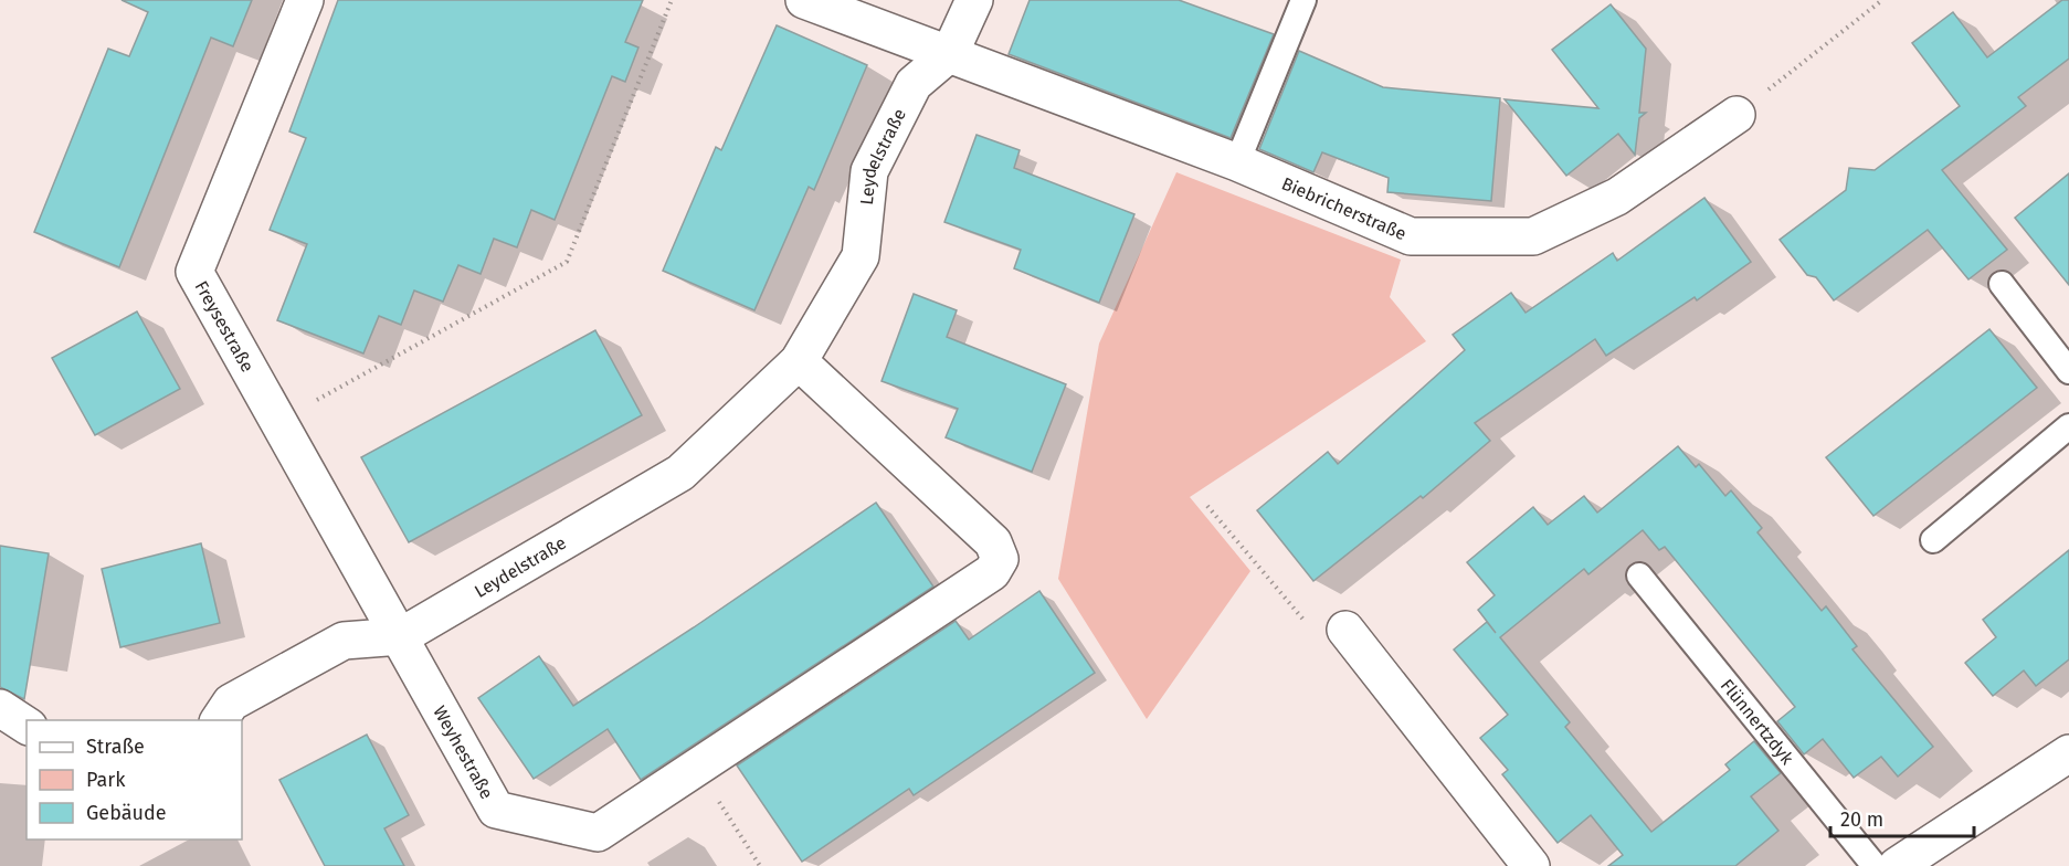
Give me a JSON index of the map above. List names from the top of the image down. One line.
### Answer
{"streets":{"street":["Leydelstraße","Biebricherstraße","Freysestraße","Weyhestraße"],"lane":["Flünnertzdyk"]},"crossings":[["Leydelstraße","Biebricherstraße"],["Leydelstraße","Freysestraße"],["Leydelstraße","Weyhestraße"],["Freysestraße","Weyhestraße"]],"legend":["Straße","Park","Gebäude"],"scale_bar":"20 m"}
